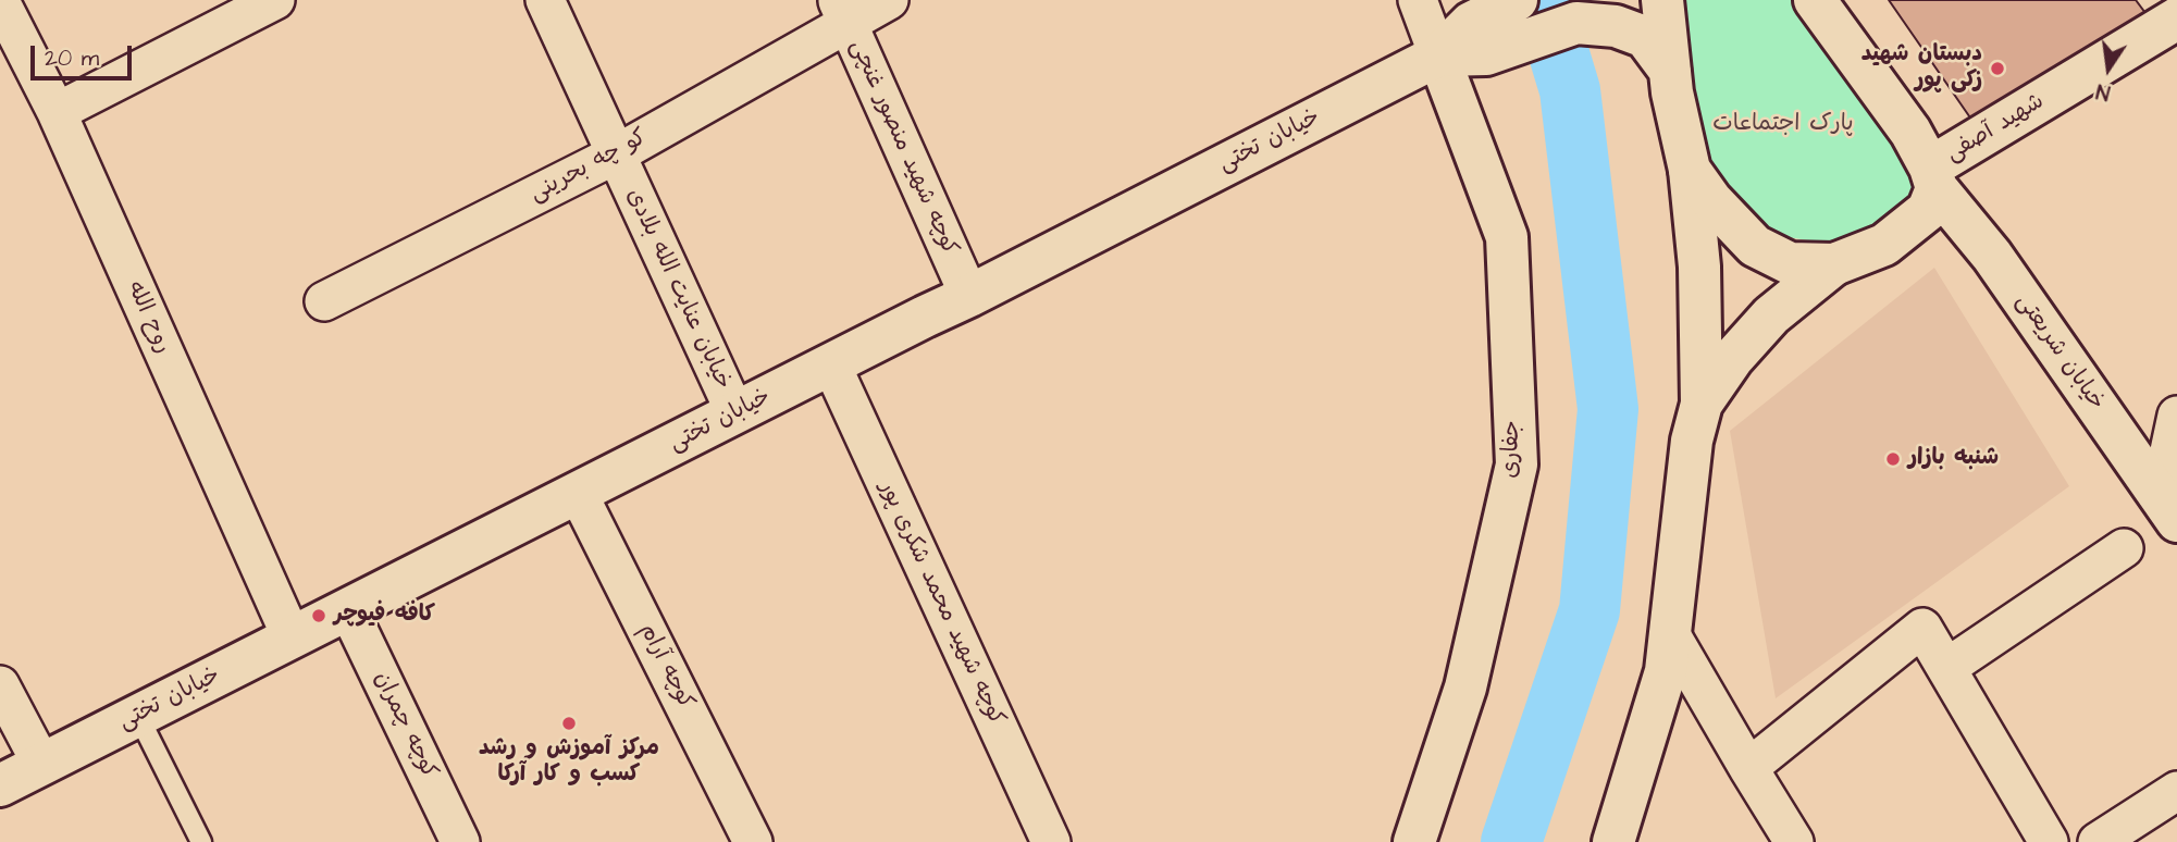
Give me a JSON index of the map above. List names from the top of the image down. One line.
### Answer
{"streets":{"main road":["شهید آصفی","خیابان تختی","خیابان شریعتی","جفاری"],"street":["کوچه شهید منصور غنچی","کو چه بحرینی","خیابان عنایت الله بلادی","روح الله","کوچه شهید محمد شکری پور","کوچه آرام","کوچه چمران"]},"crossings":[["شهید آصفی","خیابان شریعتی"],["خیابان تختی","کوچه شهید منصور غنچی"],["خیابان تختی","خیابان عنایت الله بلادی"],["خیابان تختی","روح الله"],["خیابان تختی","جفاری"],["خیابان تختی","کوچه شهید محمد شکری پور"],["خیابان تختی","کوچه آرام"],["خیابان تختی","کوچه چمران"],["کوچه شهید منصور غنچی","کو چه بحرینی"],["کو چه بحرینی","خیابان عنایت الله بلادی"]],"parks":["پارک اجتماعات"],"places":["دبستان شهید زکی پور","شنبه بازار","کافه فیوچر","مرکز آموزش و رشد کسب و کار آرکا"],"scale_bar":"20 m","north":"bottom"}
